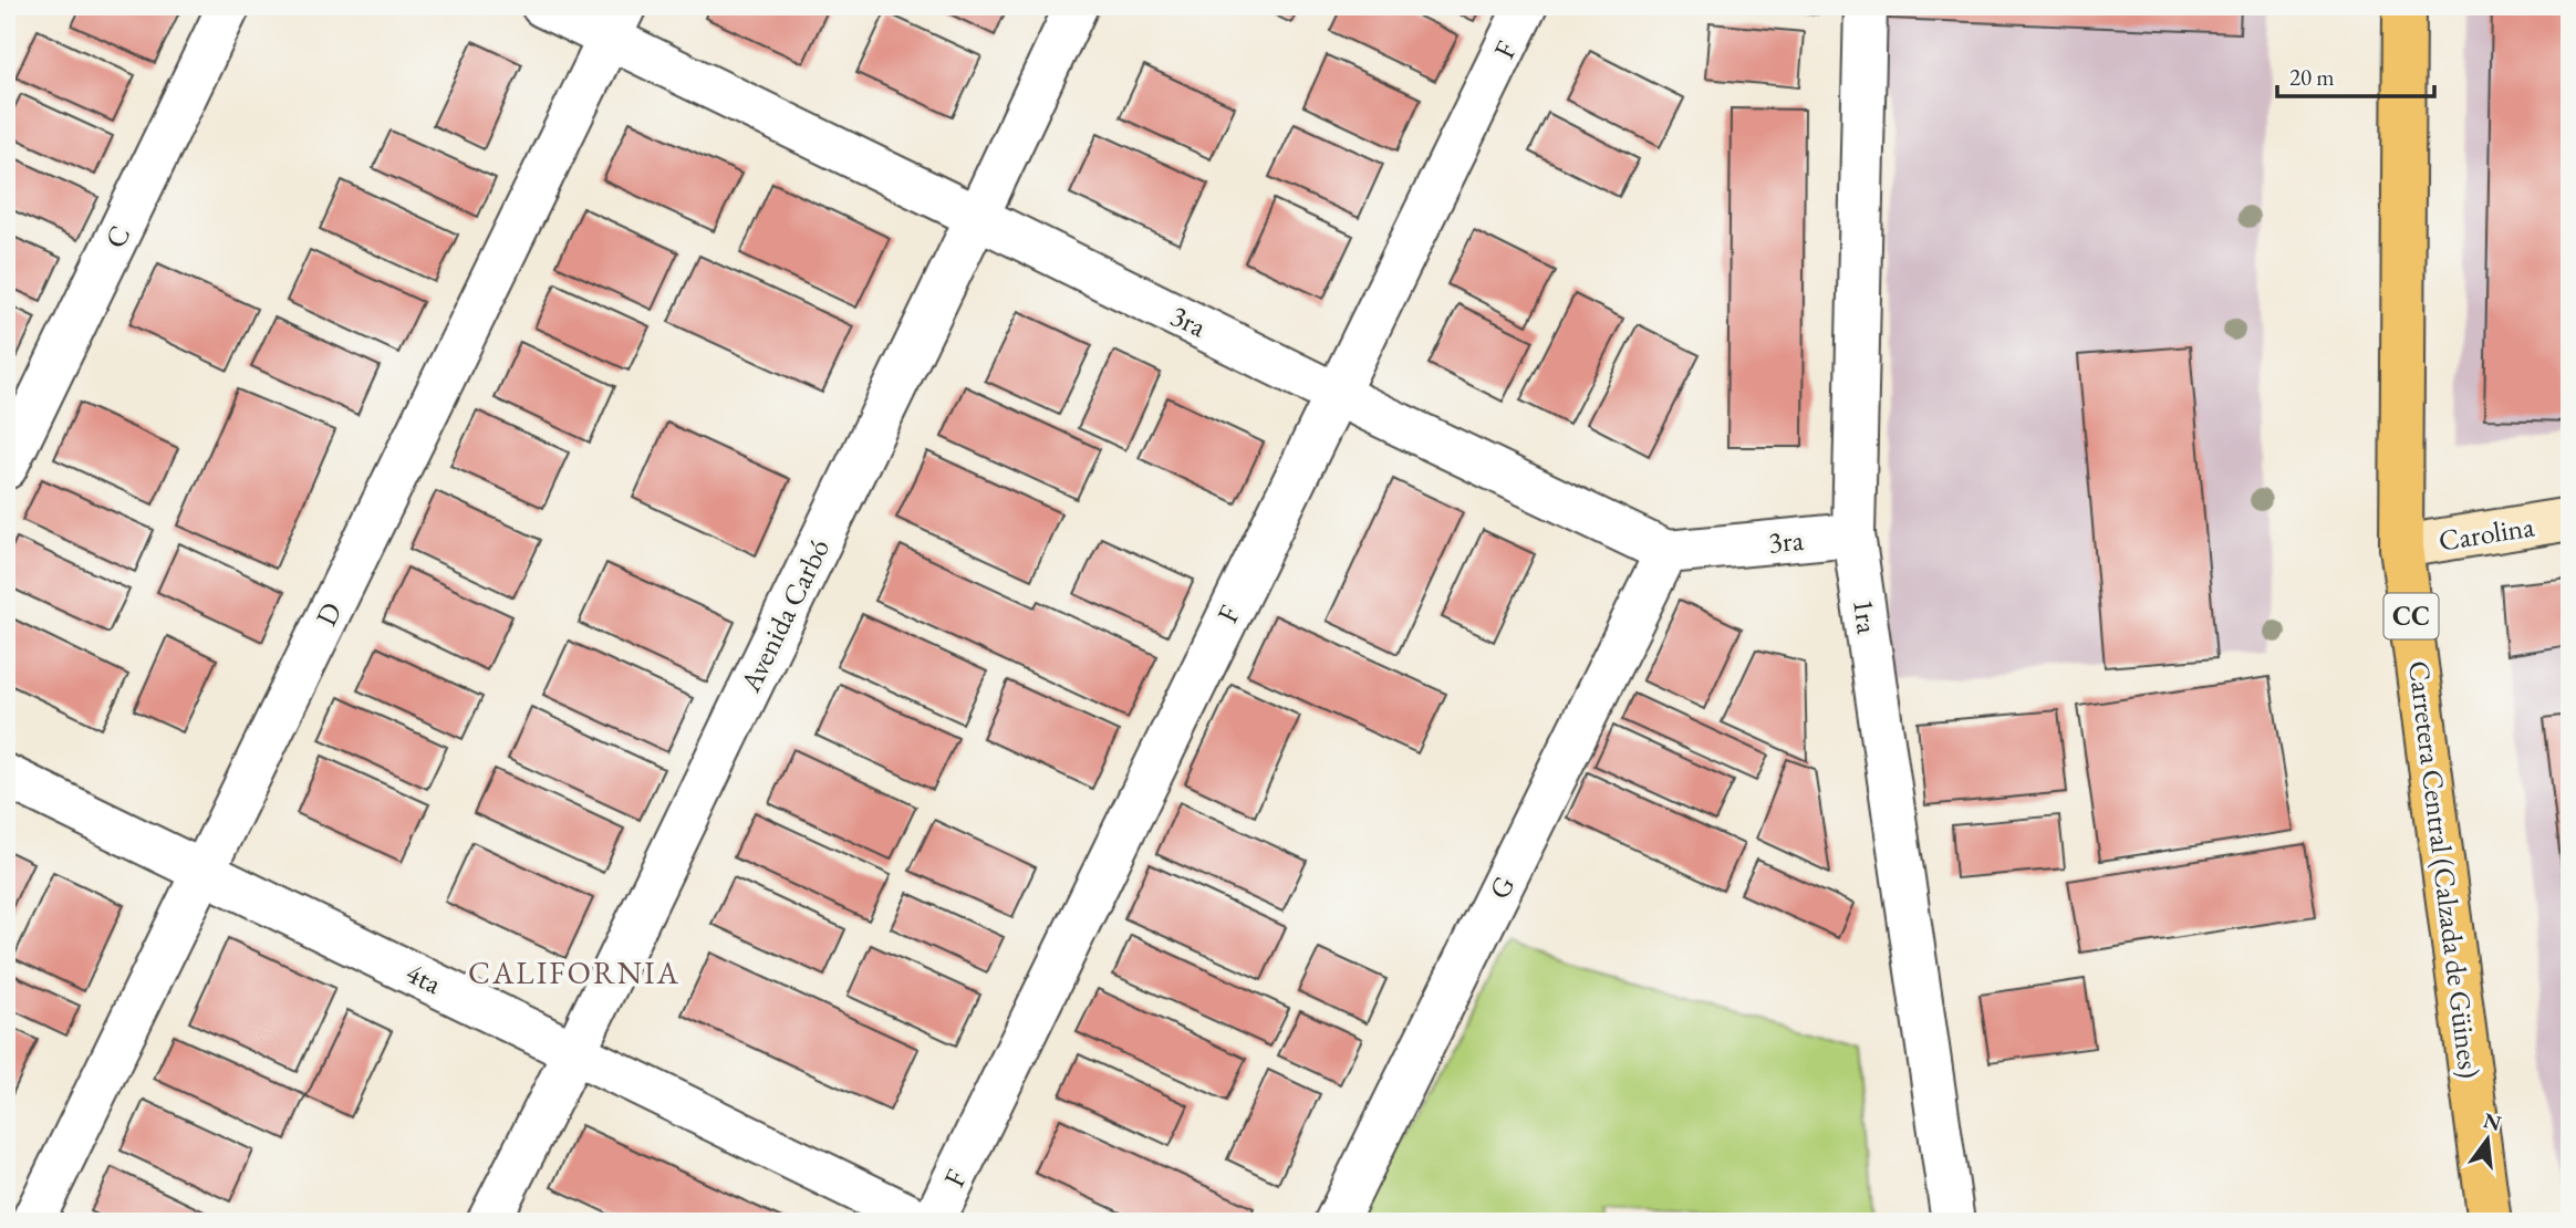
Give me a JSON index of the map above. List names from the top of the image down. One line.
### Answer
{"streets":{"main road":["Carolina","CC","Carretera Central (Calzada de Güines)"],"street":["F","C","3ra","D","Avenida Carbó","1ra","G","4ta"]},"crossings":[["F","3ra"],["3ra","D"],["3ra","Avenida Carbó"],["3ra","1ra"],["3ra","G"],["Carolina","Carretera Central (Calzada de Güines)"],["D","4ta"],["Avenida Carbó","4ta"]],"districts":["CALIFORNIA"],"scale_bar":"20 m","north":"top"}
